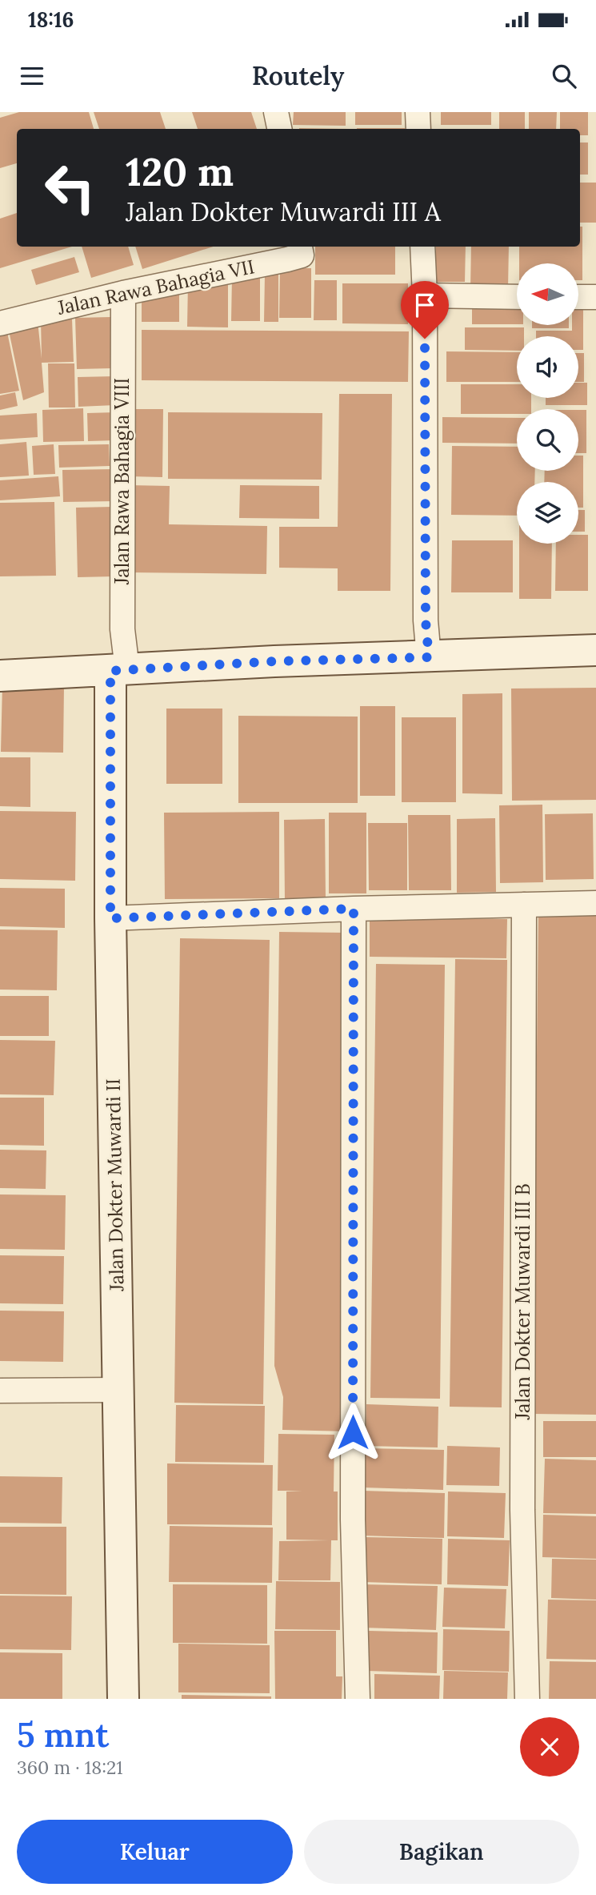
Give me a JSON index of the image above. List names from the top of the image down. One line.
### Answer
{"streets":{"street":["Jalan Rawa Bahagia VII","Jalan Rawa Bahagia VIII","Jalan Dokter Muwardi II","Jalan Dokter Muwardi III B"]},"crossings":[["Jalan Rawa Bahagia VII","Jalan Rawa Bahagia VIII"],["Jalan Rawa Bahagia VIII","Jalan Dokter Muwardi II"]],"north":"left","page":{"status":"18:16","header":"Routely","turn":["120 m","Jalan Dokter Muwardi III A"],"heading":["5 mnt","360 m · 18:21"],"buttons":["Keluar","Bagikan"]}}
